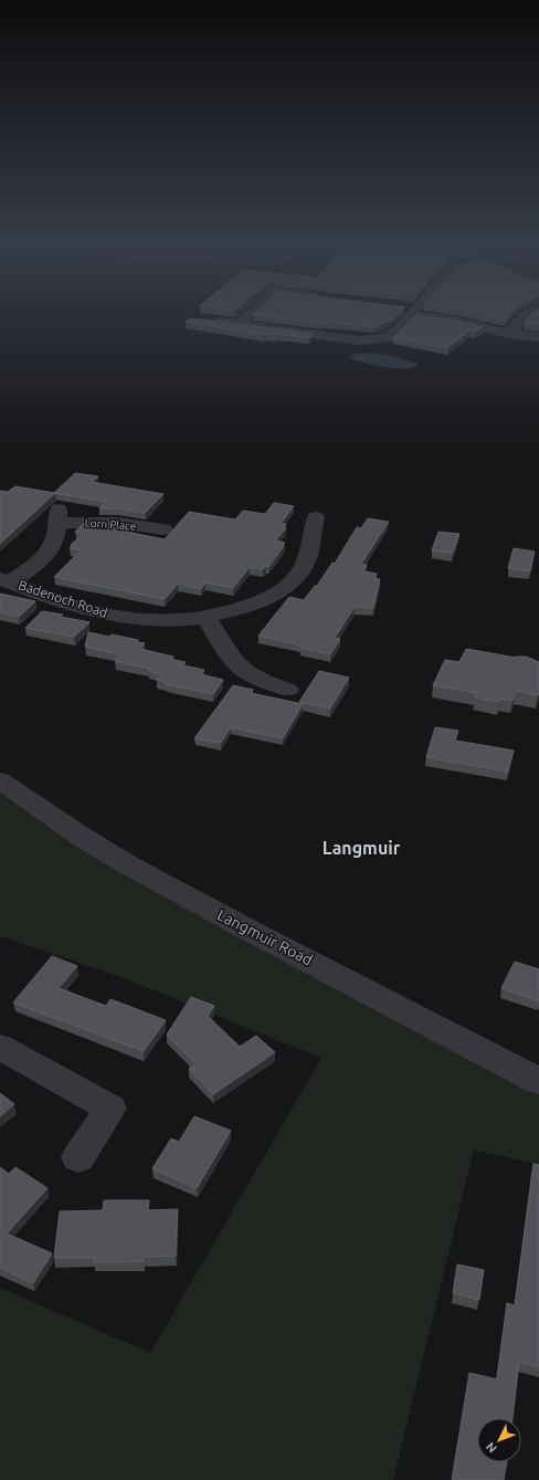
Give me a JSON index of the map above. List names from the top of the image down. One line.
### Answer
{"streets":{"street":["Lorn Place","Badenoch Road","Langmuir Road"]},"crossings":[["Lorn Place","Badenoch Road"]],"districts":["Langmuir"],"north":"bottom left"}
